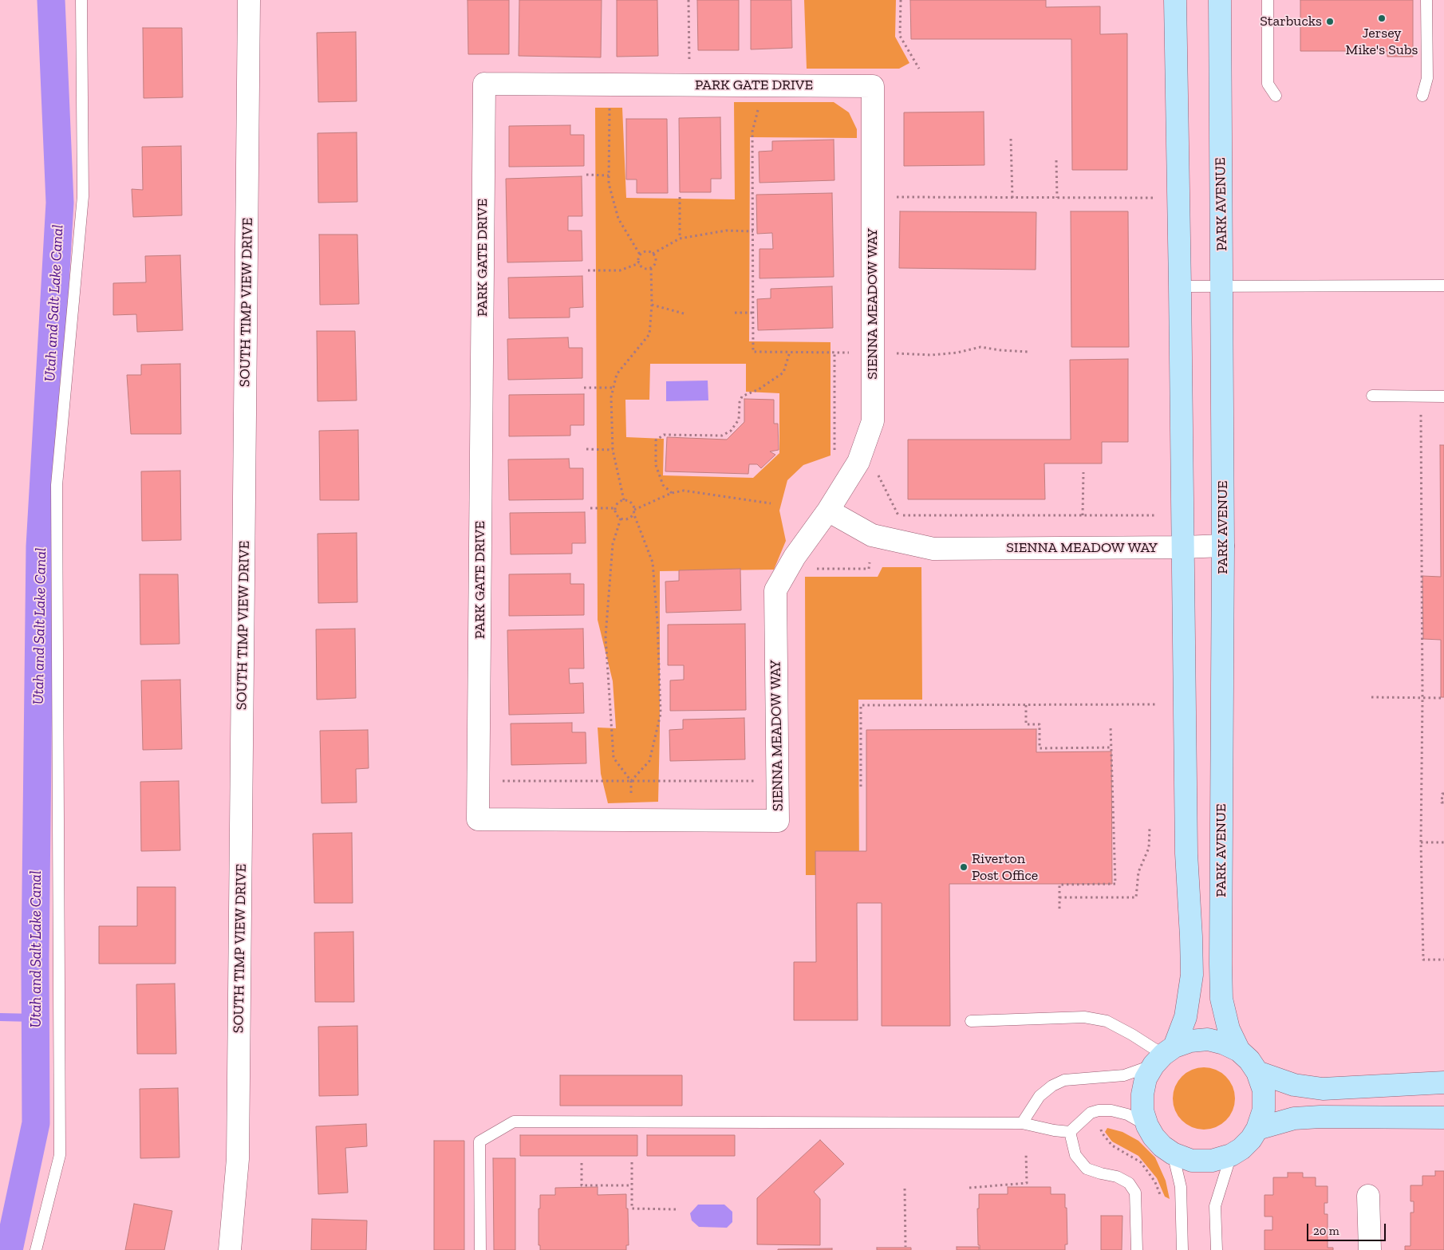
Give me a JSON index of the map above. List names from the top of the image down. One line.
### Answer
{"streets":{"street":["PARK GATE DRIVE","PARK AVENUE","SOUTH TIMP VIEW DRIVE","SIENNA MEADOW WAY"]},"crossings":[["PARK GATE DRIVE","SIENNA MEADOW WAY"],["PARK AVENUE","SIENNA MEADOW WAY"]],"water":["Utah and Salt Lake Canal"],"places":["Jersey Mike's Subs","Starbucks","Riverton Post Office"],"scale_bar":"20 m"}
